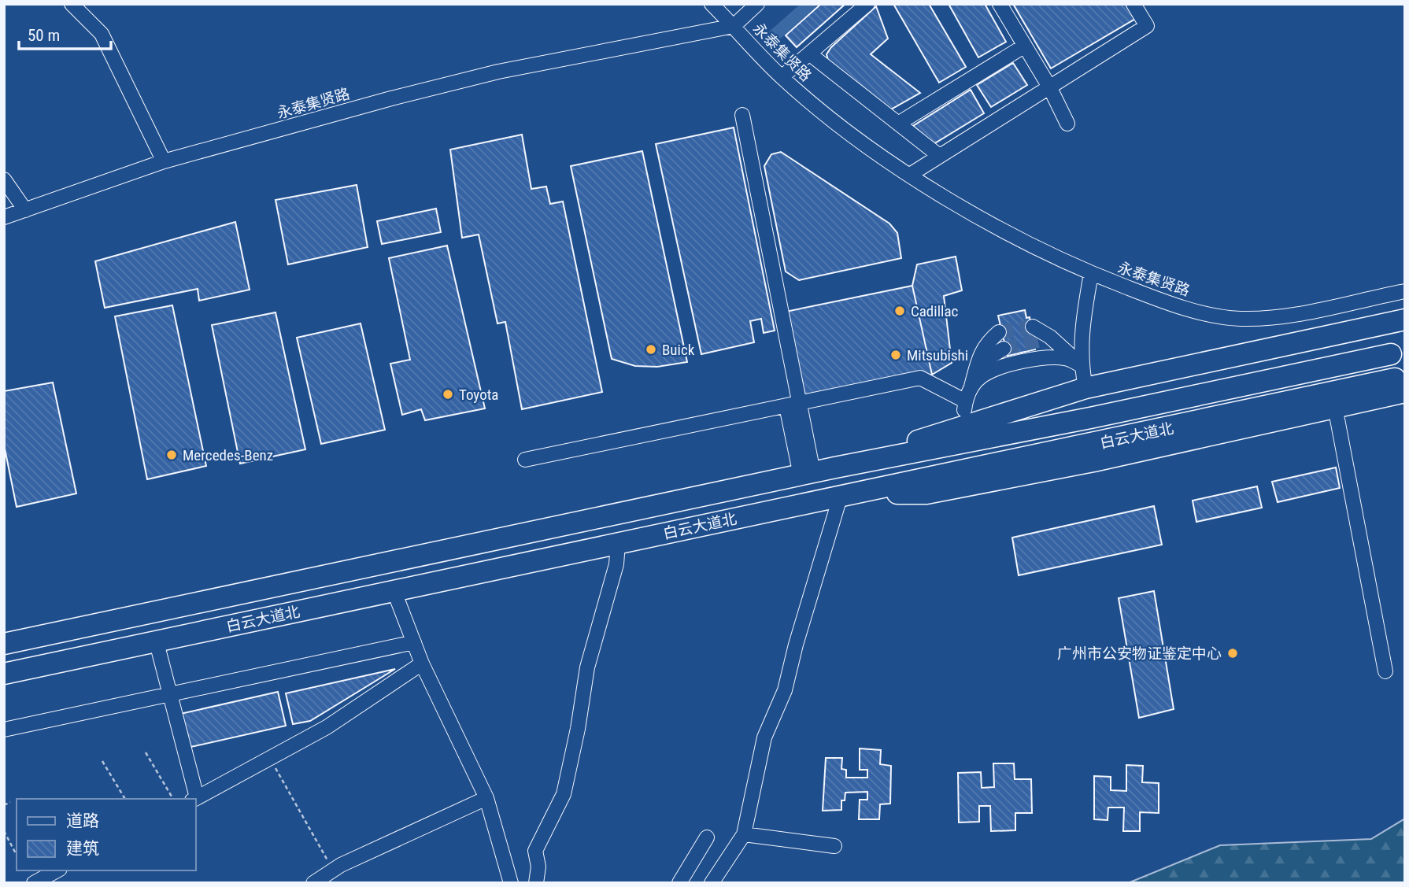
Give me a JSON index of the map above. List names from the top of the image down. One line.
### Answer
{"streets":{"highway":["白云大道北"],"street":["永泰集贤路"]},"places":["Cadillac","Buick","Mitsubishi","Toyota","Mercedes-Benz","广州市公安物证鉴定中心"],"legend":["道路","建筑"],"scale_bar":"50 m"}
